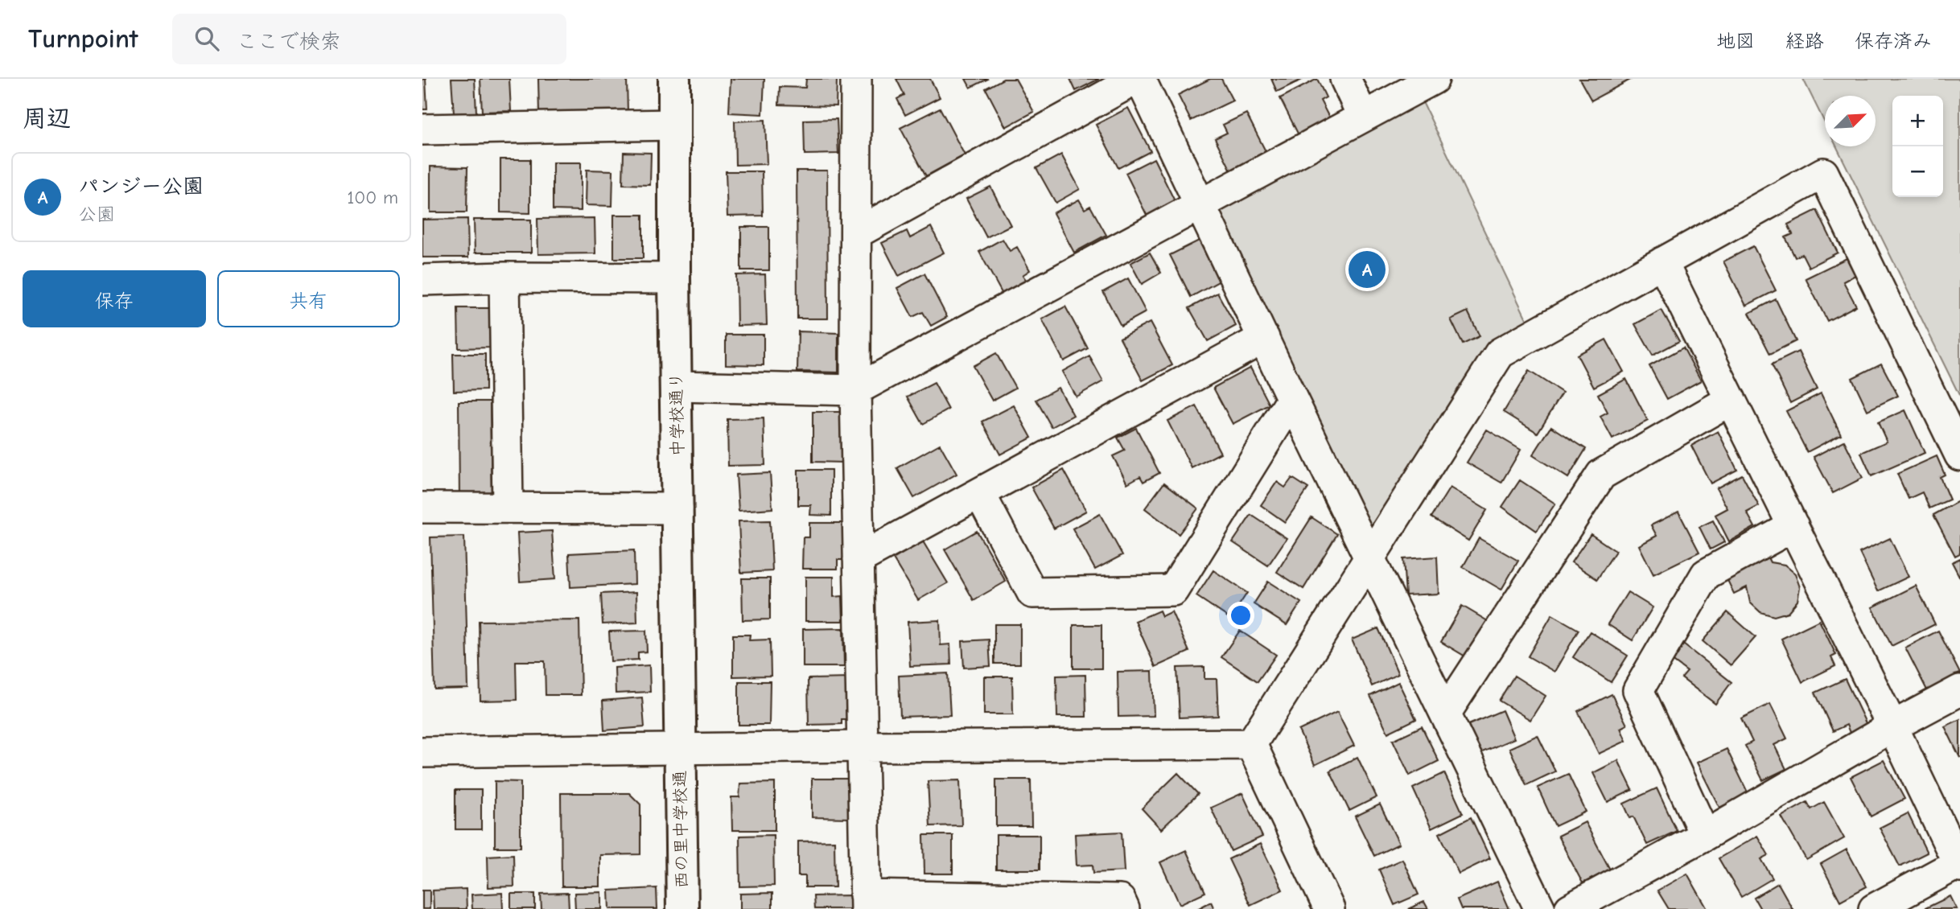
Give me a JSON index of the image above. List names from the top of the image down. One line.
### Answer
{"streets":{"street":["中学校通り","西の里中学校通"]},"crossings":[["中学校通り","西の里中学校通"]],"north":"top right","page":{"header":"Turnpoint","search":"ここで検索","nav":["地図","経路","保存済み"],"heading":"周辺","map_buttons":["+","−"],"list":[{"mark":"A","name":"パンジー公園","note":"公園","value":"100 m"}],"pins":"A","buttons":["保存","共有"]}}
